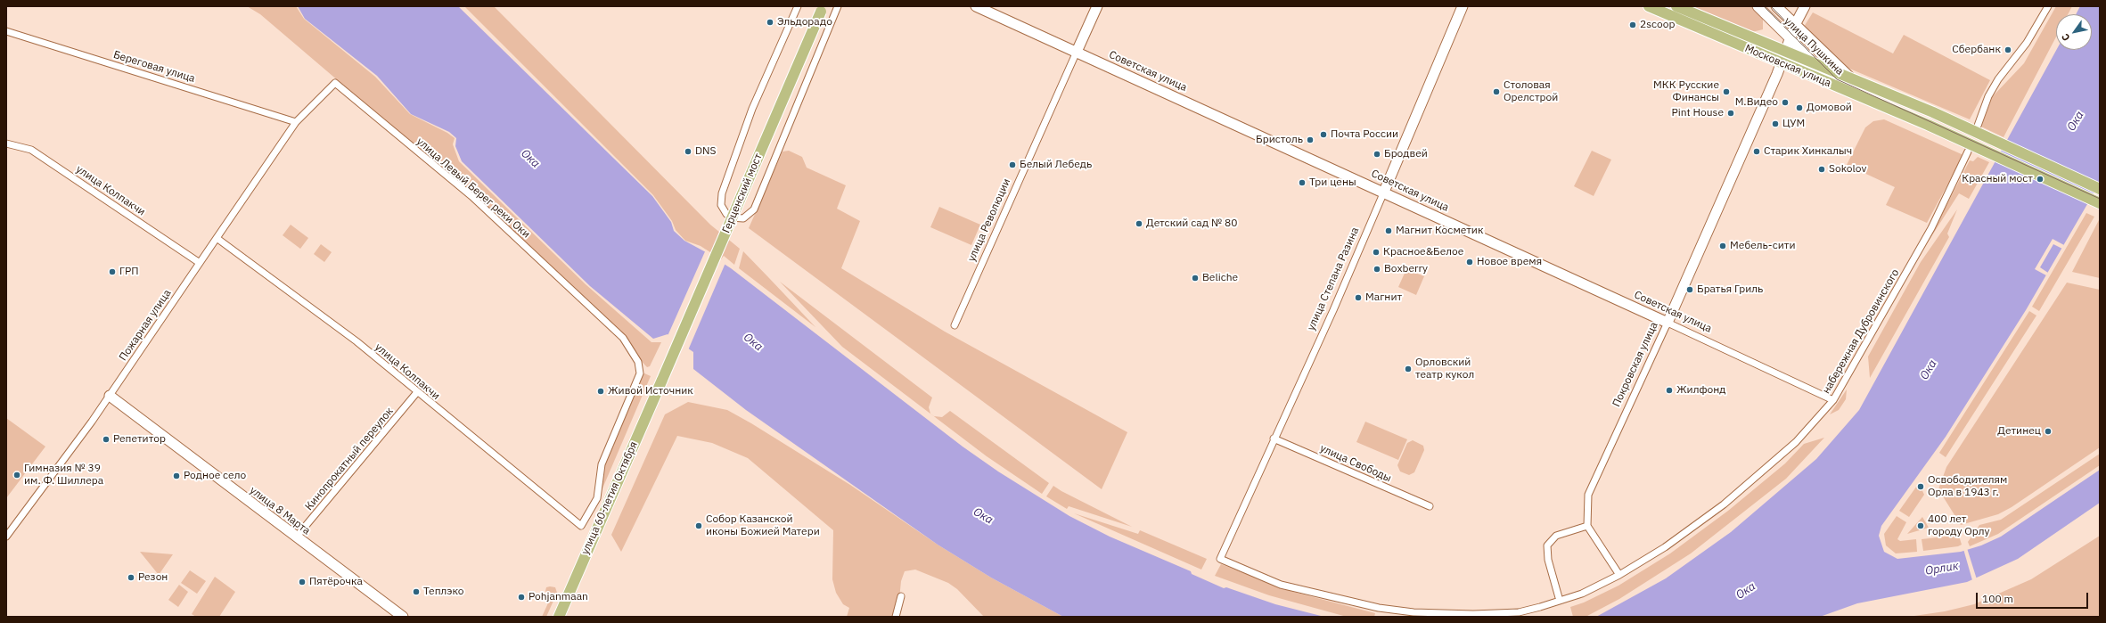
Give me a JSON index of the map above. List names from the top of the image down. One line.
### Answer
{"streets":{"main road":["Московская улица","Герценский мост","улица 60-летия Октября"],"street":["улица Пушкина","Береговая улица","Советская улица","улица Левый Берег реки Оки","улица Колпакчи","улица Революции","улица Степана Разина","Пожарная улица","набережная Дубровинского","Покровская улица","Кинопрокатный переулок","улица Свободы","улица 8 Марта"]},"crossings":[["улица Пушкина","Московская улица"],["улица Пушкина","Покровская улица"],["Московская улица","Покровская улица"],["Береговая улица","улица Левый Берег реки Оки"],["Береговая улица","Пожарная улица"],["Советская улица","улица Революции"],["Советская улица","улица Степана Разина"],["Советская улица","набережная Дубровинского"],["Советская улица","Покровская улица"],["улица Левый Берег реки Оки","улица Колпакчи"],["улица Левый Берег реки Оки","Пожарная улица"],["улица Колпакчи","Пожарная улица"],["улица Колпакчи","Кинопрокатный переулок"],["Герценский мост","улица 60-летия Октября"],["улица Степана Разина","набережная Дубровинского"],["улица Степана Разина","улица Свободы"],["Пожарная улица","улица 8 Марта"],["Кинопрокатный переулок","улица 8 Марта"]],"water":["Ока","Орлик"],"places":["Эльдорадо","2scoop","Сбербанк","Столовая Орелстрой","МКК Русские Финансы","М.Видео","Домовой","Pint House","ЦУМ","Почта России","Бристоль","DNS","Старик Хинкалыч","Бродвей","Белый Лебедь","Sokolov","Красный мост","Три цены","Детский сад № 80","Магнит Косметик","Мебель-сити","Красное&Белое","Новое время","Boxberry","ГРП","Beliche","Братья Гриль","Магнит","Орловский театр кукол","Жилфонд","Живой Источник","Детинец","Репетитор","Гимназия № 39 им. Ф. Шиллера","Родное село","Освободителям Орла в 1943 г.","Собор Казанской иконы Божией Матери","400 лет городу Орлу","Резон","Пятёрочка","Теплэко","Pohjanmaan"],"scale_bar":"100 m","north":"bottom left"}
